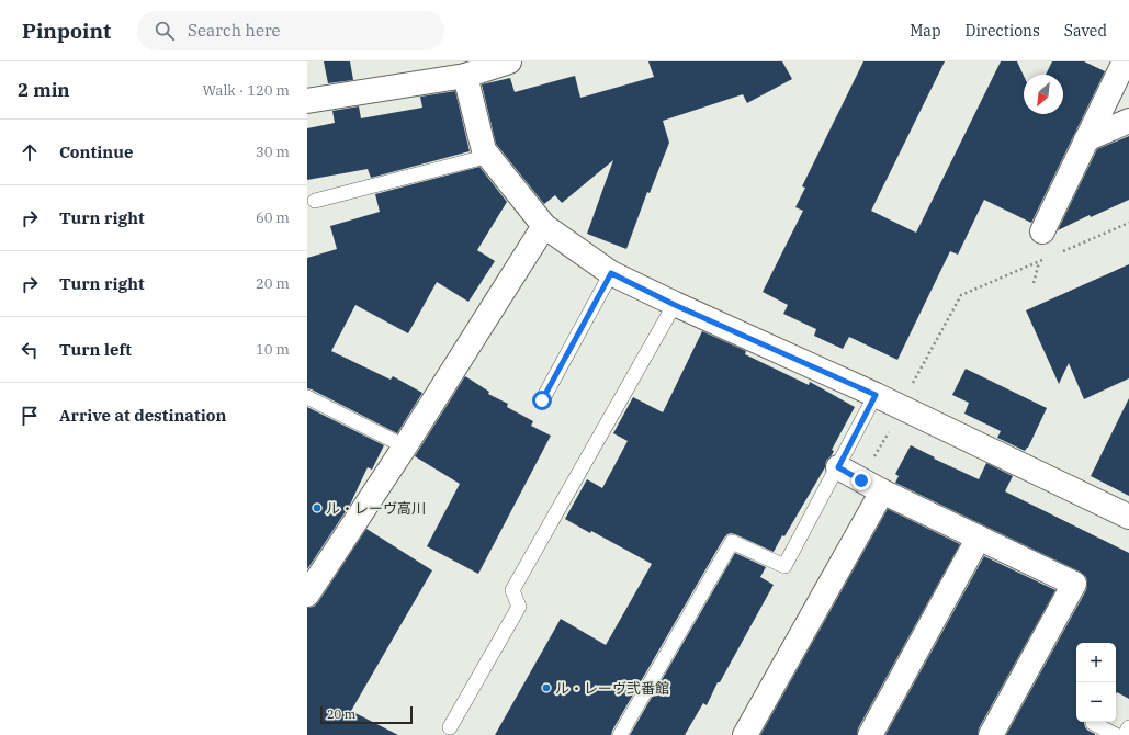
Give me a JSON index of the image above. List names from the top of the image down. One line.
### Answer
{"places":["ル・レーヴ高川","ル・レーヴ弐番館"],"scale_bar":"20 m","north":"bottom left","page":{"header":"Pinpoint","search":"Search here","nav":["Map","Directions","Saved"],"heading":["2 min","Walk · 120 m"],"list":[["Continue","30 m"],["Turn right","60 m"],["Turn right","20 m"],["Turn left","10 m"],"Arrive at destination"],"map_buttons":["+","−"],"scale":"20 m"}}
